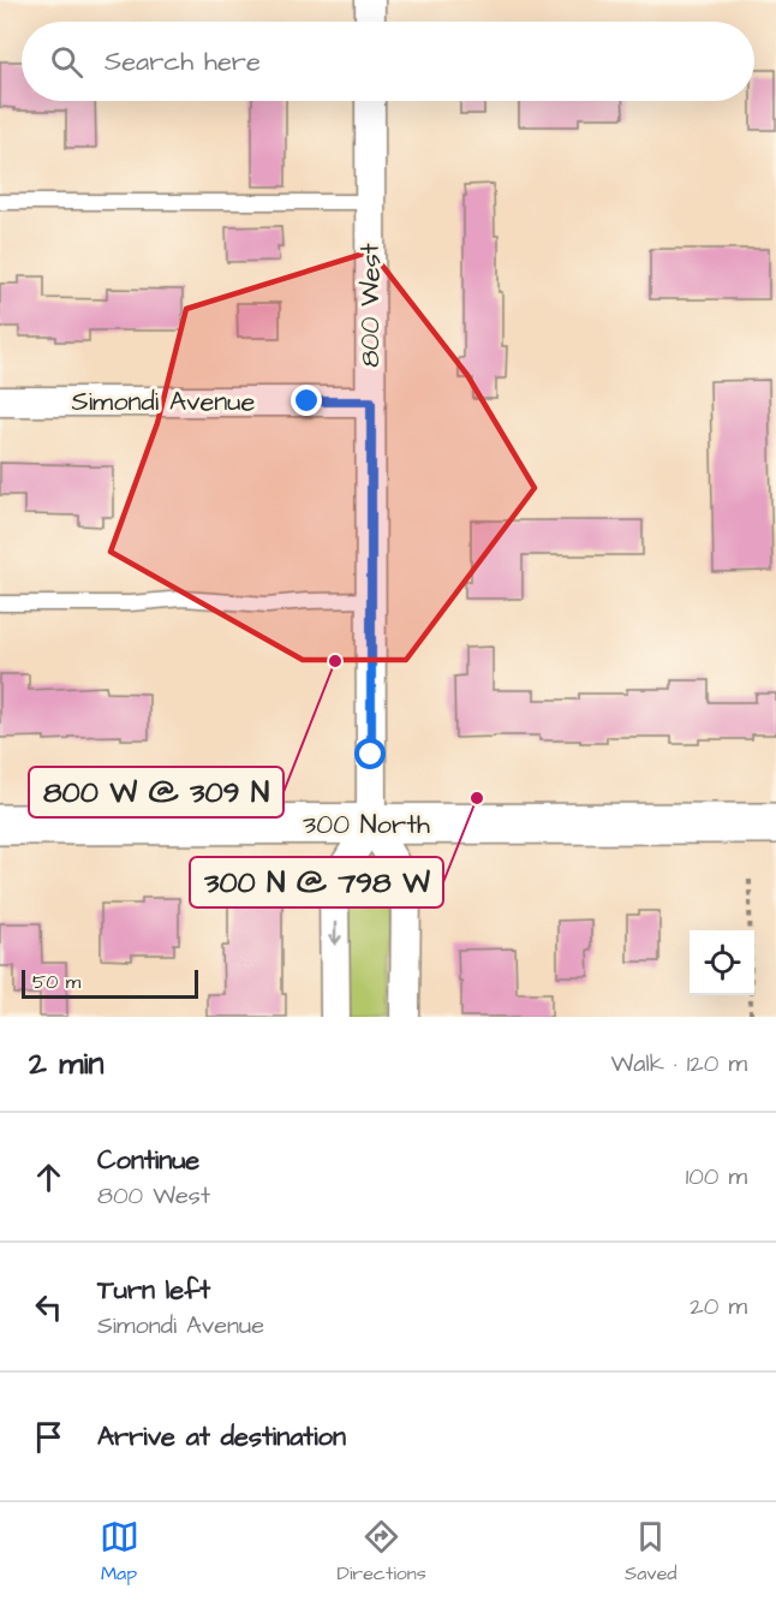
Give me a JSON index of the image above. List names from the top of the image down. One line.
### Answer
{"streets":{"street":["800 West","Simondi Avenue","300 North"]},"crossings":[["800 West","Simondi Avenue"],["800 West","300 North"]],"places":["800 W @ 309 N","300 N @ 798 W"],"scale_bar":"50 m","page":{"search":"Search here","scale":"50 m","heading":["2 min","Walk · 120 m"],"list":[["Continue","800 West","100 m"],["Turn left","Simondi Avenue","20 m"],"Arrive at destination"],"nav":["Map","Directions","Saved"]}}
